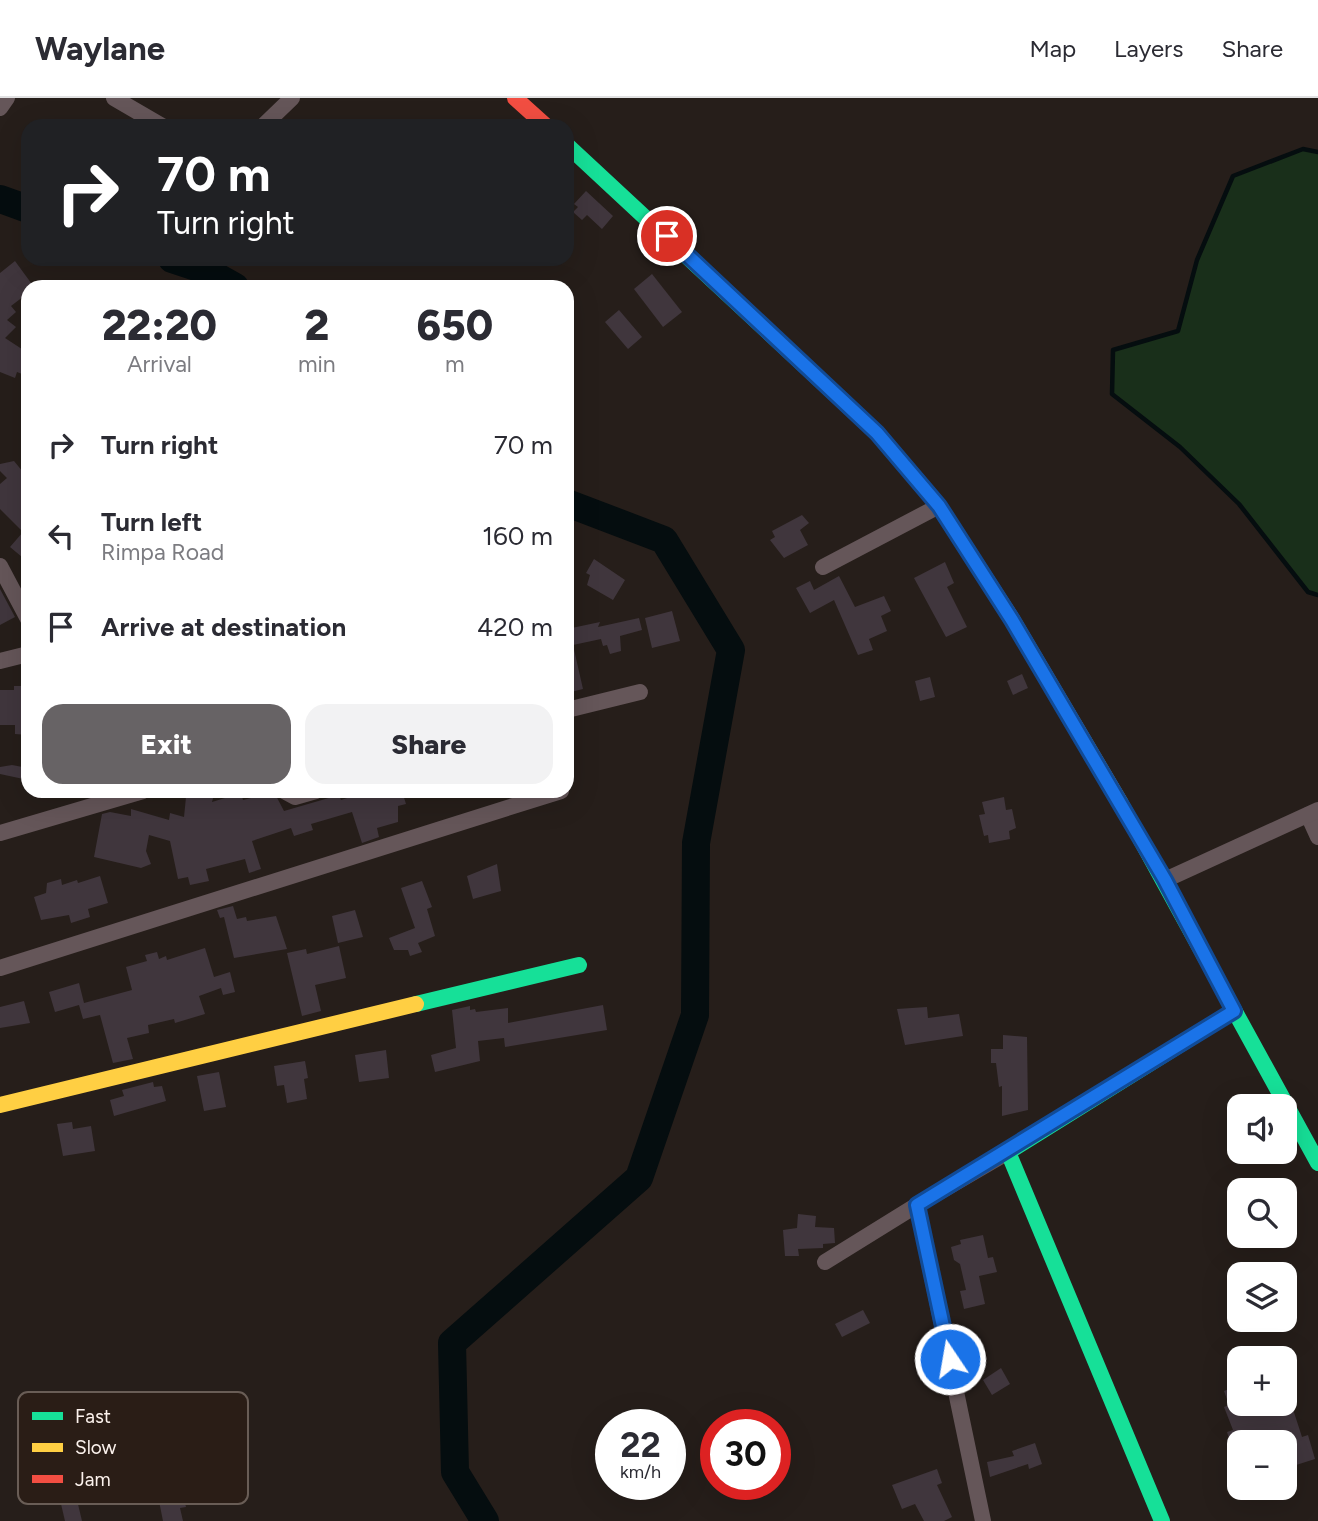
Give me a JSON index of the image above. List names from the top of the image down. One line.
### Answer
{"legend":["Fast","Slow","Jam"],"page":{"header":"Waylane","nav":["Map","Layers","Share"],"turn":["70 m","Turn right"],"eta":["22:20","Arrival","2","min","650","m"],"list":[{"name":"Turn right","value":"70 m"},{"name":"Turn left","note":"Rimpa Road","value":"160 m"},{"name":"Arrive at destination","value":"420 m"}],"buttons":["Exit","Share"],"map_buttons":["+","−"],"speed":"22 km/h","limit":"30"}}
